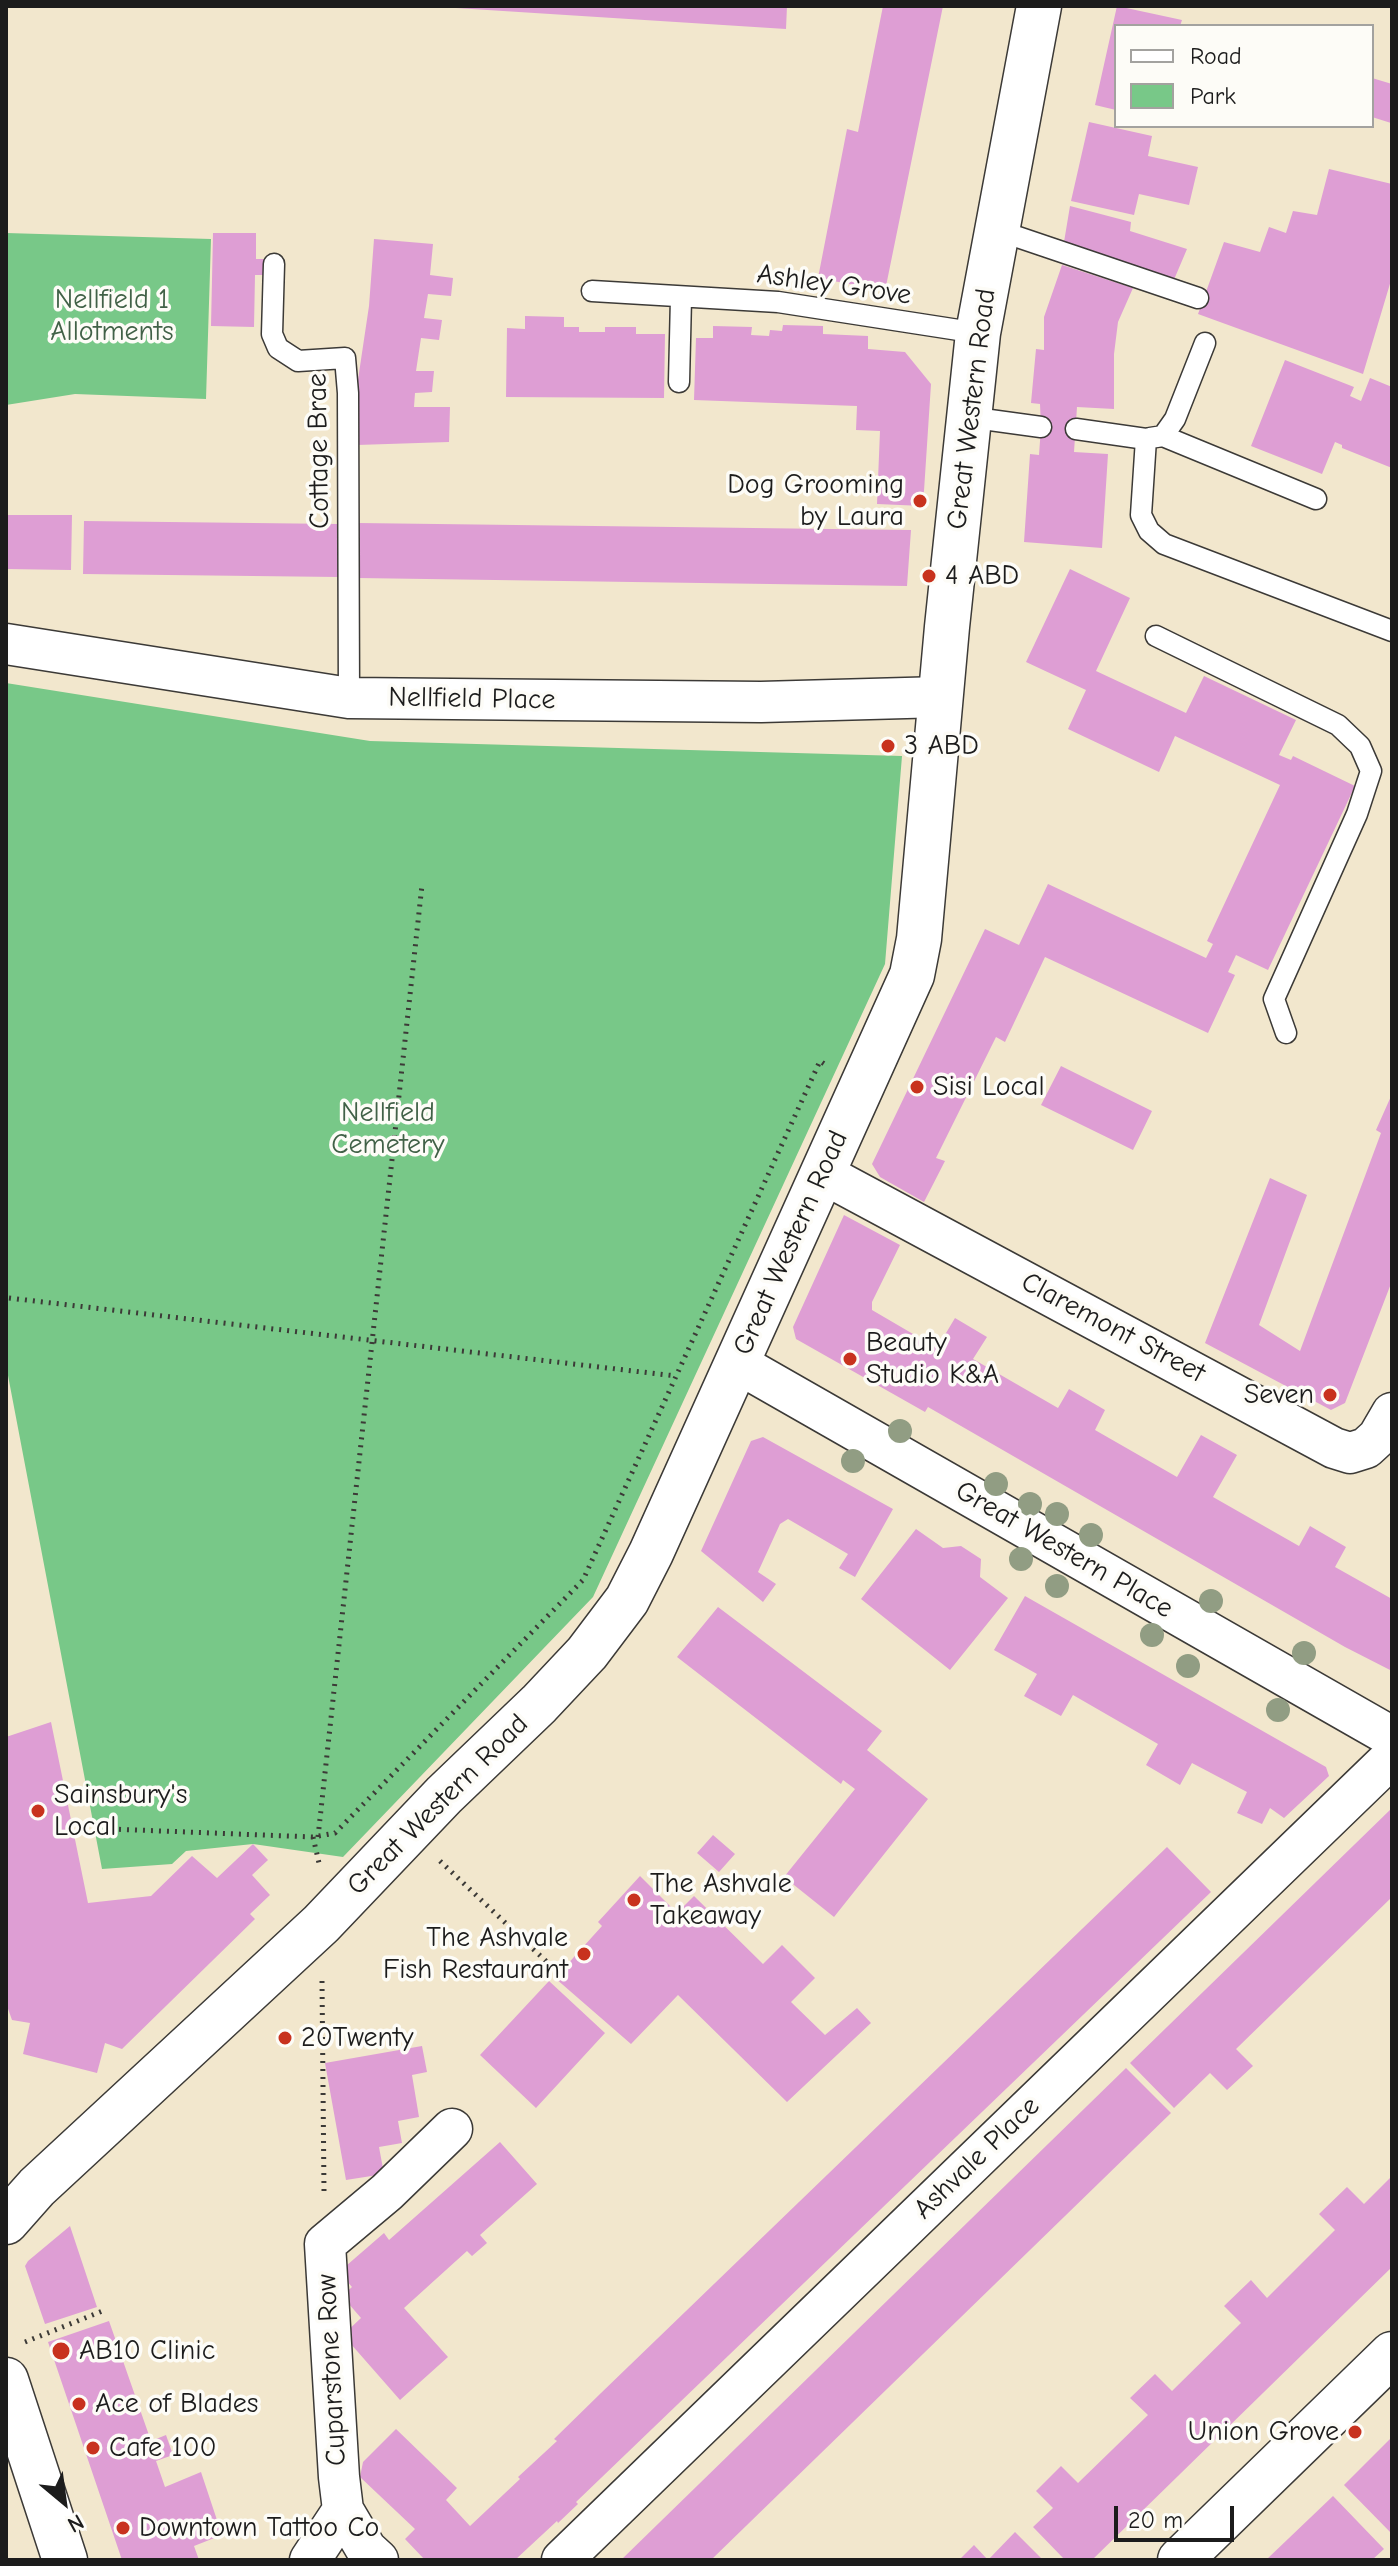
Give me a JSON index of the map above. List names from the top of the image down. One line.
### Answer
{"streets":{"main road":["Great Western Road"],"street":["Nellfield Place","Claremont Street","Great Western Place","Ashvale Place","Cuparstone Row"],"lane":["Ashley Grove","Cottage Brae"]},"crossings":[["Ashley Grove","Great Western Road"],["Great Western Road","Nellfield Place"],["Great Western Road","Claremont Street"],["Great Western Road","Great Western Place"],["Cottage Brae","Nellfield Place"]],"parks":["Nellfield 1 Allotments","Nellfield Cemetery"],"places":["Dog Grooming by Laura","4 ABD","3 ABD","Sisi Local","Beauty Studio K&A","Seven","Sainsbury's Local","The Ashvale Takeaway","The Ashvale Fish Restaurant","20Twenty","AB10 Clinic","Ace of Blades","Union Grove","Cafe 100","Downtown Tattoo Co"],"legend":["Road","Park"],"scale_bar":"20 m","north":"bottom right"}
